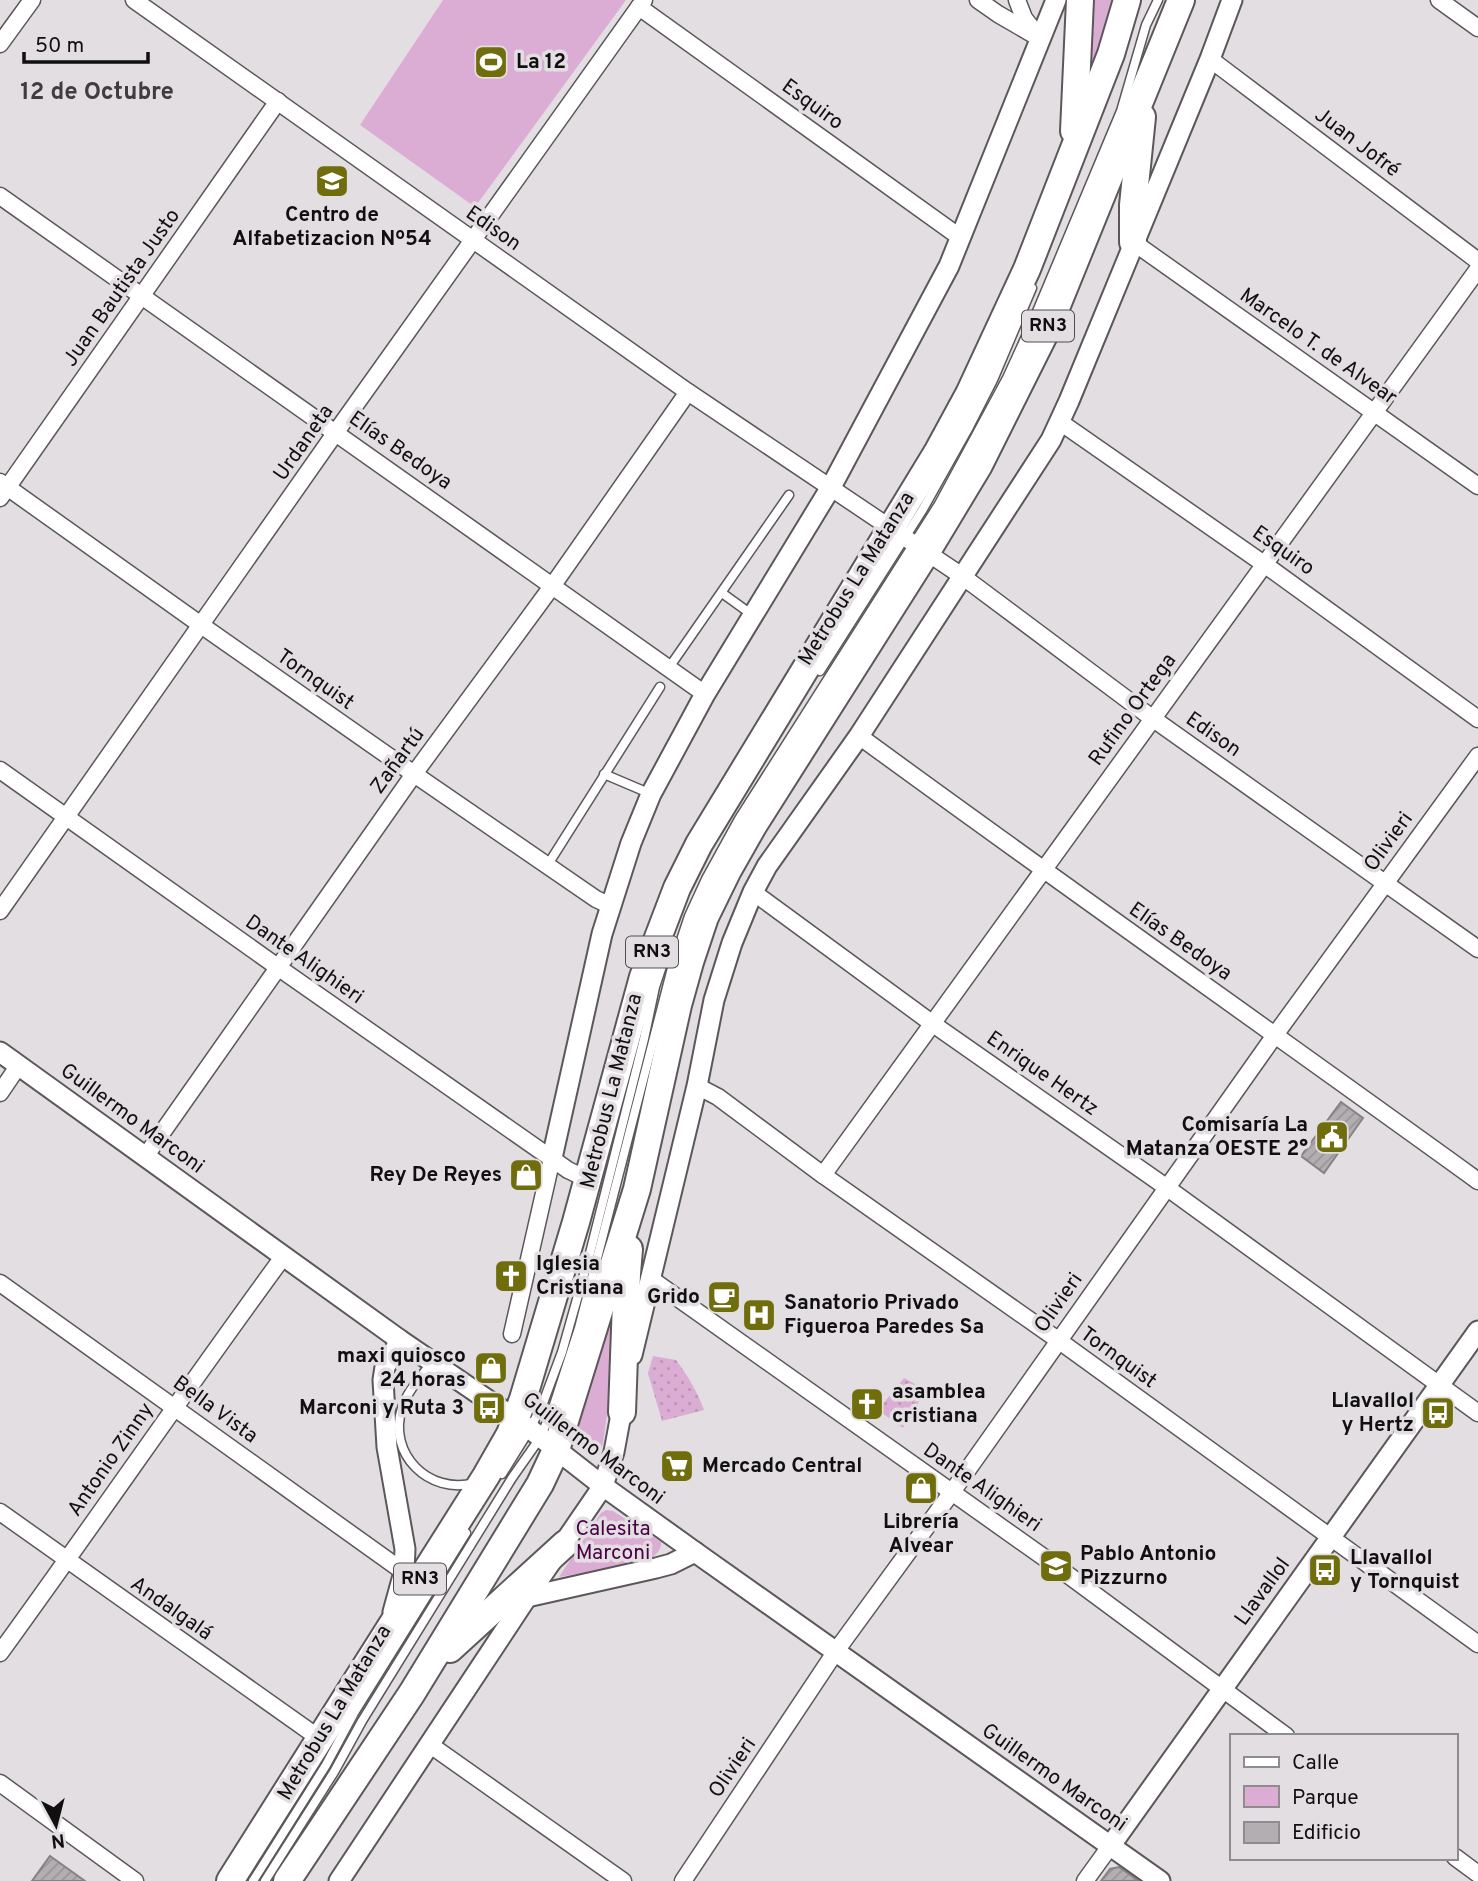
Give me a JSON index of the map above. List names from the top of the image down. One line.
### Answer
{"streets":{"highway":["RN3"],"street":["Esquiro","Juan Jofré","Edison","Juan Bautista Justo","Marcelo T. de Alvear","Urdaneta","Elías Bedoya","Tornquist","Rufino Ortega","Zañartú","Olivieri","Dante Alighieri","Enrique Hertz","Guillermo Marconi","Bella Vista","Antonio Zinny","Llavallol","Andalgalá"],"lane":["Metrobus La Matanza"]},"crossings":[["Esquiro","Urdaneta"],["Esquiro","Rufino Ortega"],["Edison","Juan Bautista Justo"],["Edison","RN3"],["Edison","Urdaneta"],["Edison","Metrobus La Matanza"],["Edison","Rufino Ortega"],["Edison","Zañartú"],["Edison","Olivieri"],["Juan Bautista Justo","Elías Bedoya"],["Juan Bautista Justo","Tornquist"],["RN3","Marcelo T. de Alvear"],["RN3","Metrobus La Matanza"],["RN3","Dante Alighieri"],["RN3","Guillermo Marconi"],["RN3","Andalgalá"],["Marcelo T. de Alvear","Rufino Ortega"],["Urdaneta","Elías Bedoya"],["Urdaneta","Tornquist"],["Urdaneta","Dante Alighieri"],["Elías Bedoya","Rufino Ortega"],["Elías Bedoya","Zañartú"],["Elías Bedoya","Olivieri"],["Metrobus La Matanza","Guillermo Marconi"],["Tornquist","Rufino Ortega"],["Tornquist","Zañartú"],["Tornquist","Olivieri"],["Tornquist","Llavallol"],["Rufino Ortega","Enrique Hertz"],["Zañartú","Dante Alighieri"],["Zañartú","Guillermo Marconi"],["Olivieri","Dante Alighieri"],["Olivieri","Enrique Hertz"],["Olivieri","Guillermo Marconi"],["Dante Alighieri","Llavallol"],["Enrique Hertz","Llavallol"],["Guillermo Marconi","Antonio Zinny"],["Guillermo Marconi","Llavallol"],["Bella Vista","Antonio Zinny"],["Antonio Zinny","Andalgalá"]],"districts":["12 de Octubre"],"parks":["Calesita Marconi"],"places":{"sports":["La 12"],"school or university":["Centro de Alfabetizacion Nº54","Pablo Antonio Pizzurno"],"public building":["Comisaría La Matanza OESTE 2°"],"shop":["Rey De Reyes","maxi quiosco 24 horas","Librería Alvear"],"church":["Iglesia Cristiana","asamblea cristiana"],"cafe":["Grido"],"hospital":["Sanatorio Privado Figueroa Paredes Sa"],"bus stop":["Marconi y Ruta 3","Llavallol y Hertz","Llavallol y Tornquist"],"supermarket":["Mercado Central"]},"legend":["Calle","Parque","Edificio"],"scale_bar":"50 m","north":"bottom"}
